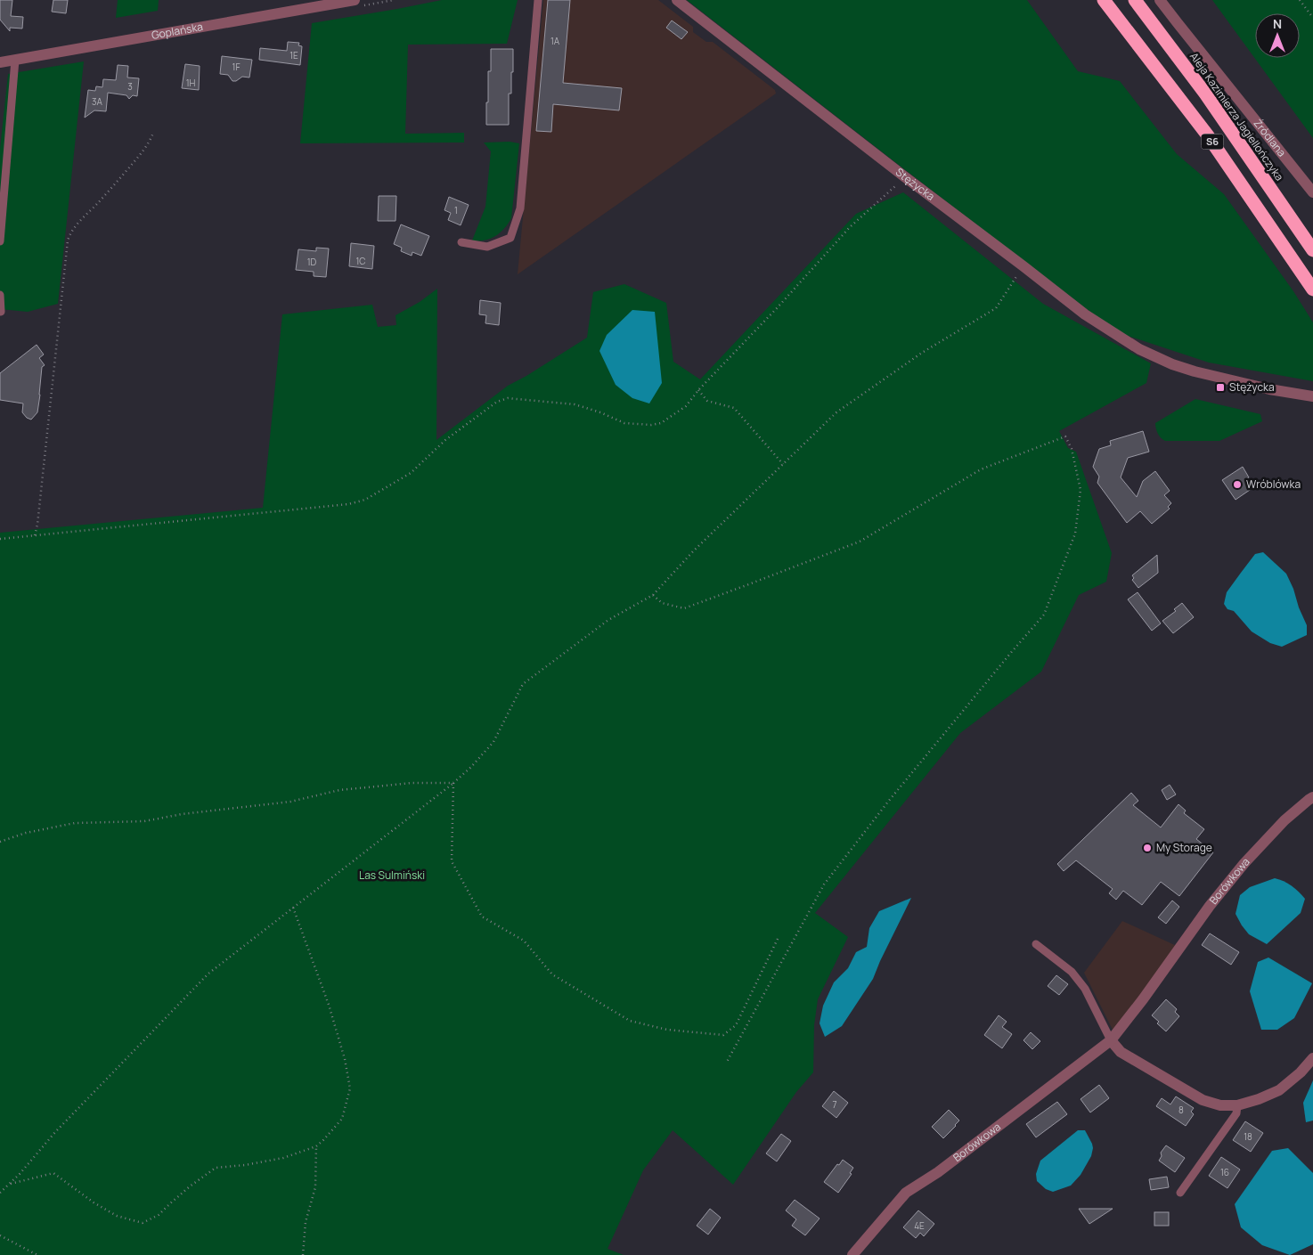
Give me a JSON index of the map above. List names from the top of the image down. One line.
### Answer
{"streets":{"highway":["Aleja Kazimierza Jagiellończyka","S6"],"street":["Goplańska","Źródlana","Stężycka","Borówkowa"]},"parks":["Las Sulmiński"],"places":{"transit":["Stężycka"],"other":["Wróblówka","My Storage"]},"house_numbers":["1A","1E","1F","1H","3","3A","1","1C","1D","7","8","18","16","4E"],"north":"top"}
